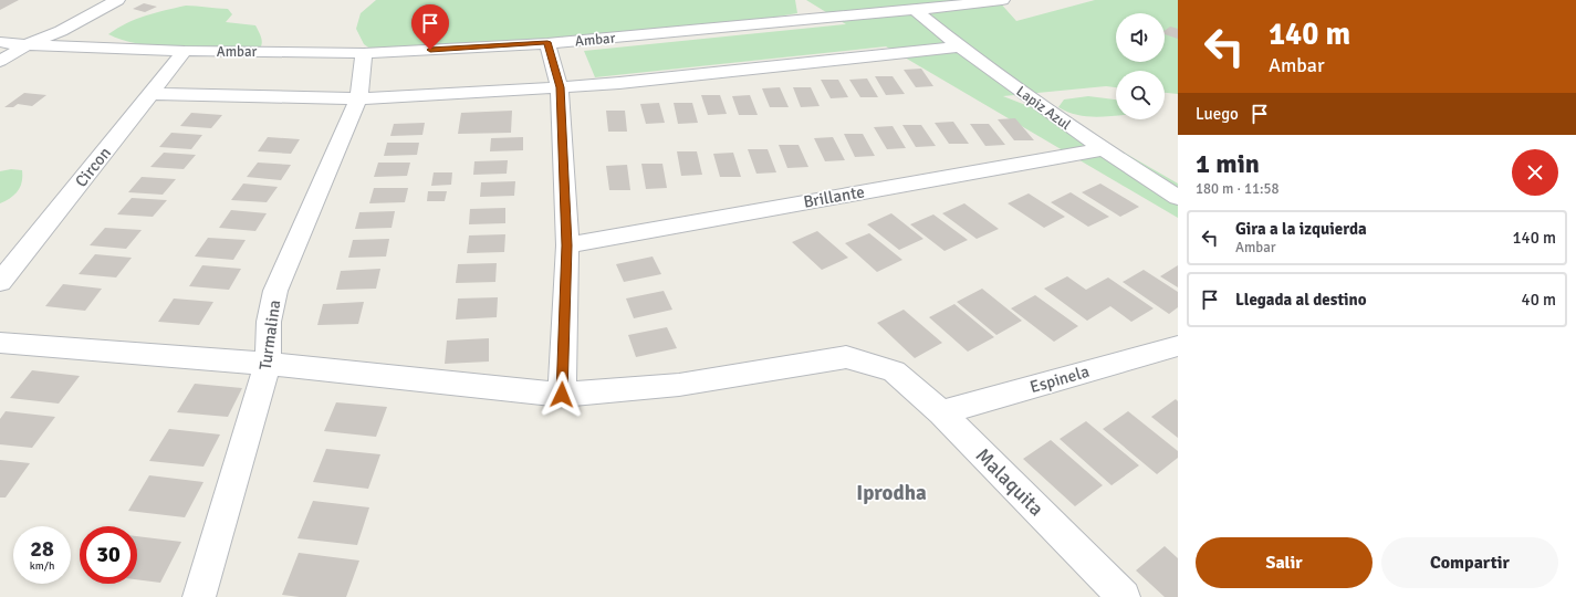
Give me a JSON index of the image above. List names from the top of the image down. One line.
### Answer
{"streets":{"street":["Ambar","Lapiz Azul","Circon","Brillante","Turmalina","Espinela","Malaquita"]},"crossings":[["Ambar","Lapiz Azul"],["Ambar","Circon"],["Ambar","Turmalina"],["Lapiz Azul","Brillante"],["Espinela","Malaquita"]],"districts":["Iprodha"],"page":{"turn":["140 m","Ambar"],"then":"Luego","heading":["1 min","180 m · 11:58"],"list":[{"name":"Gira a la izquierda","note":"Ambar","value":"140 m"},{"name":"Llegada al destino","value":"40 m"}],"speed":"28 km/h","limit":"30","buttons":["Salir","Compartir"]}}
